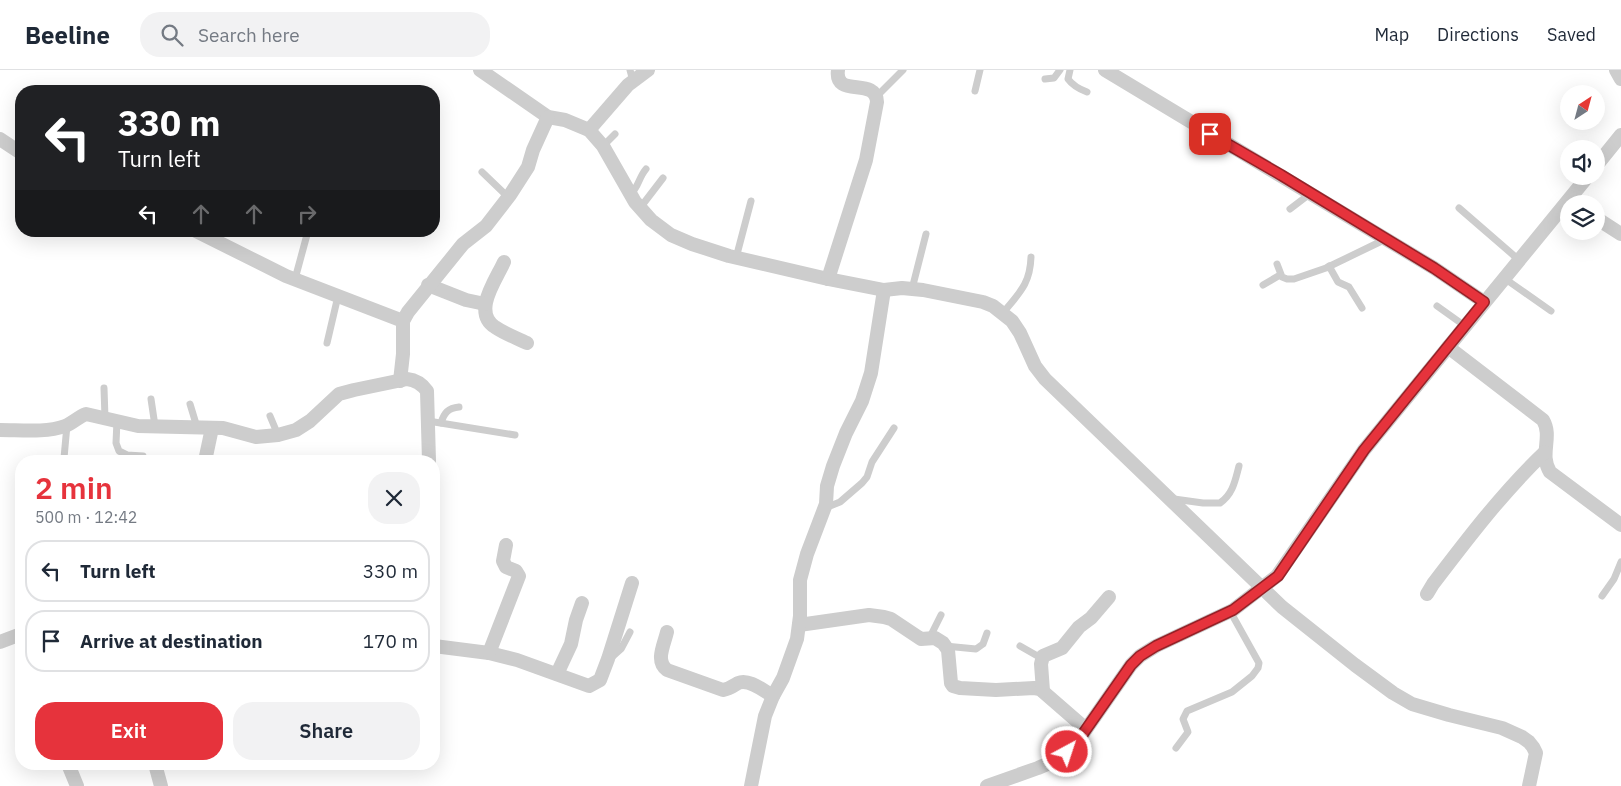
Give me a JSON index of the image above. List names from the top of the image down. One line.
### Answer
{"north":"top right","page":{"header":"Beeline","search":"Search here","nav":["Map","Directions","Saved"],"turn":["330 m","Turn left"],"heading":["2 min","500 m · 12:42"],"list":[{"name":"Turn left","value":"330 m"},{"name":"Arrive at destination","value":"170 m"}],"buttons":["Exit","Share"]}}
